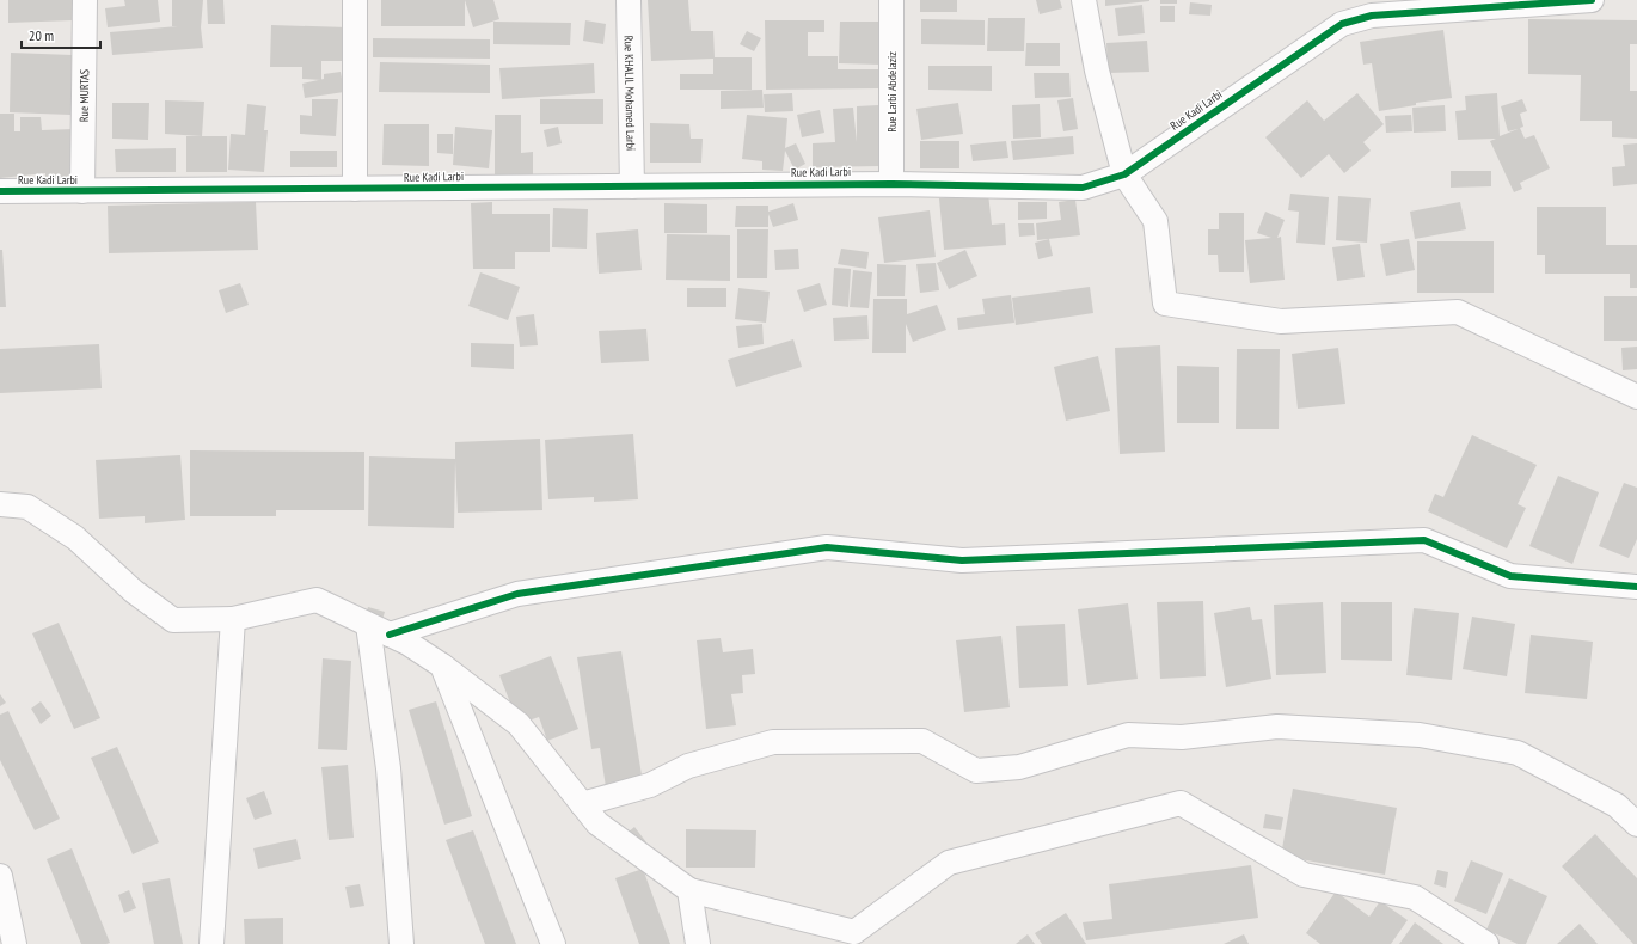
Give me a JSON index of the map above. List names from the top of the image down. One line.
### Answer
{"streets":{"street":["Rue Larbi Abdelaziz","Rue KHALIL Mohamed Larbi","Rue MURTAS","Rue Kadi Larbi"]},"crossings":[["Rue Larbi Abdelaziz","Rue Kadi Larbi"],["Rue KHALIL Mohamed Larbi","Rue Kadi Larbi"],["Rue MURTAS","Rue Kadi Larbi"]],"scale_bar":"20 m"}
